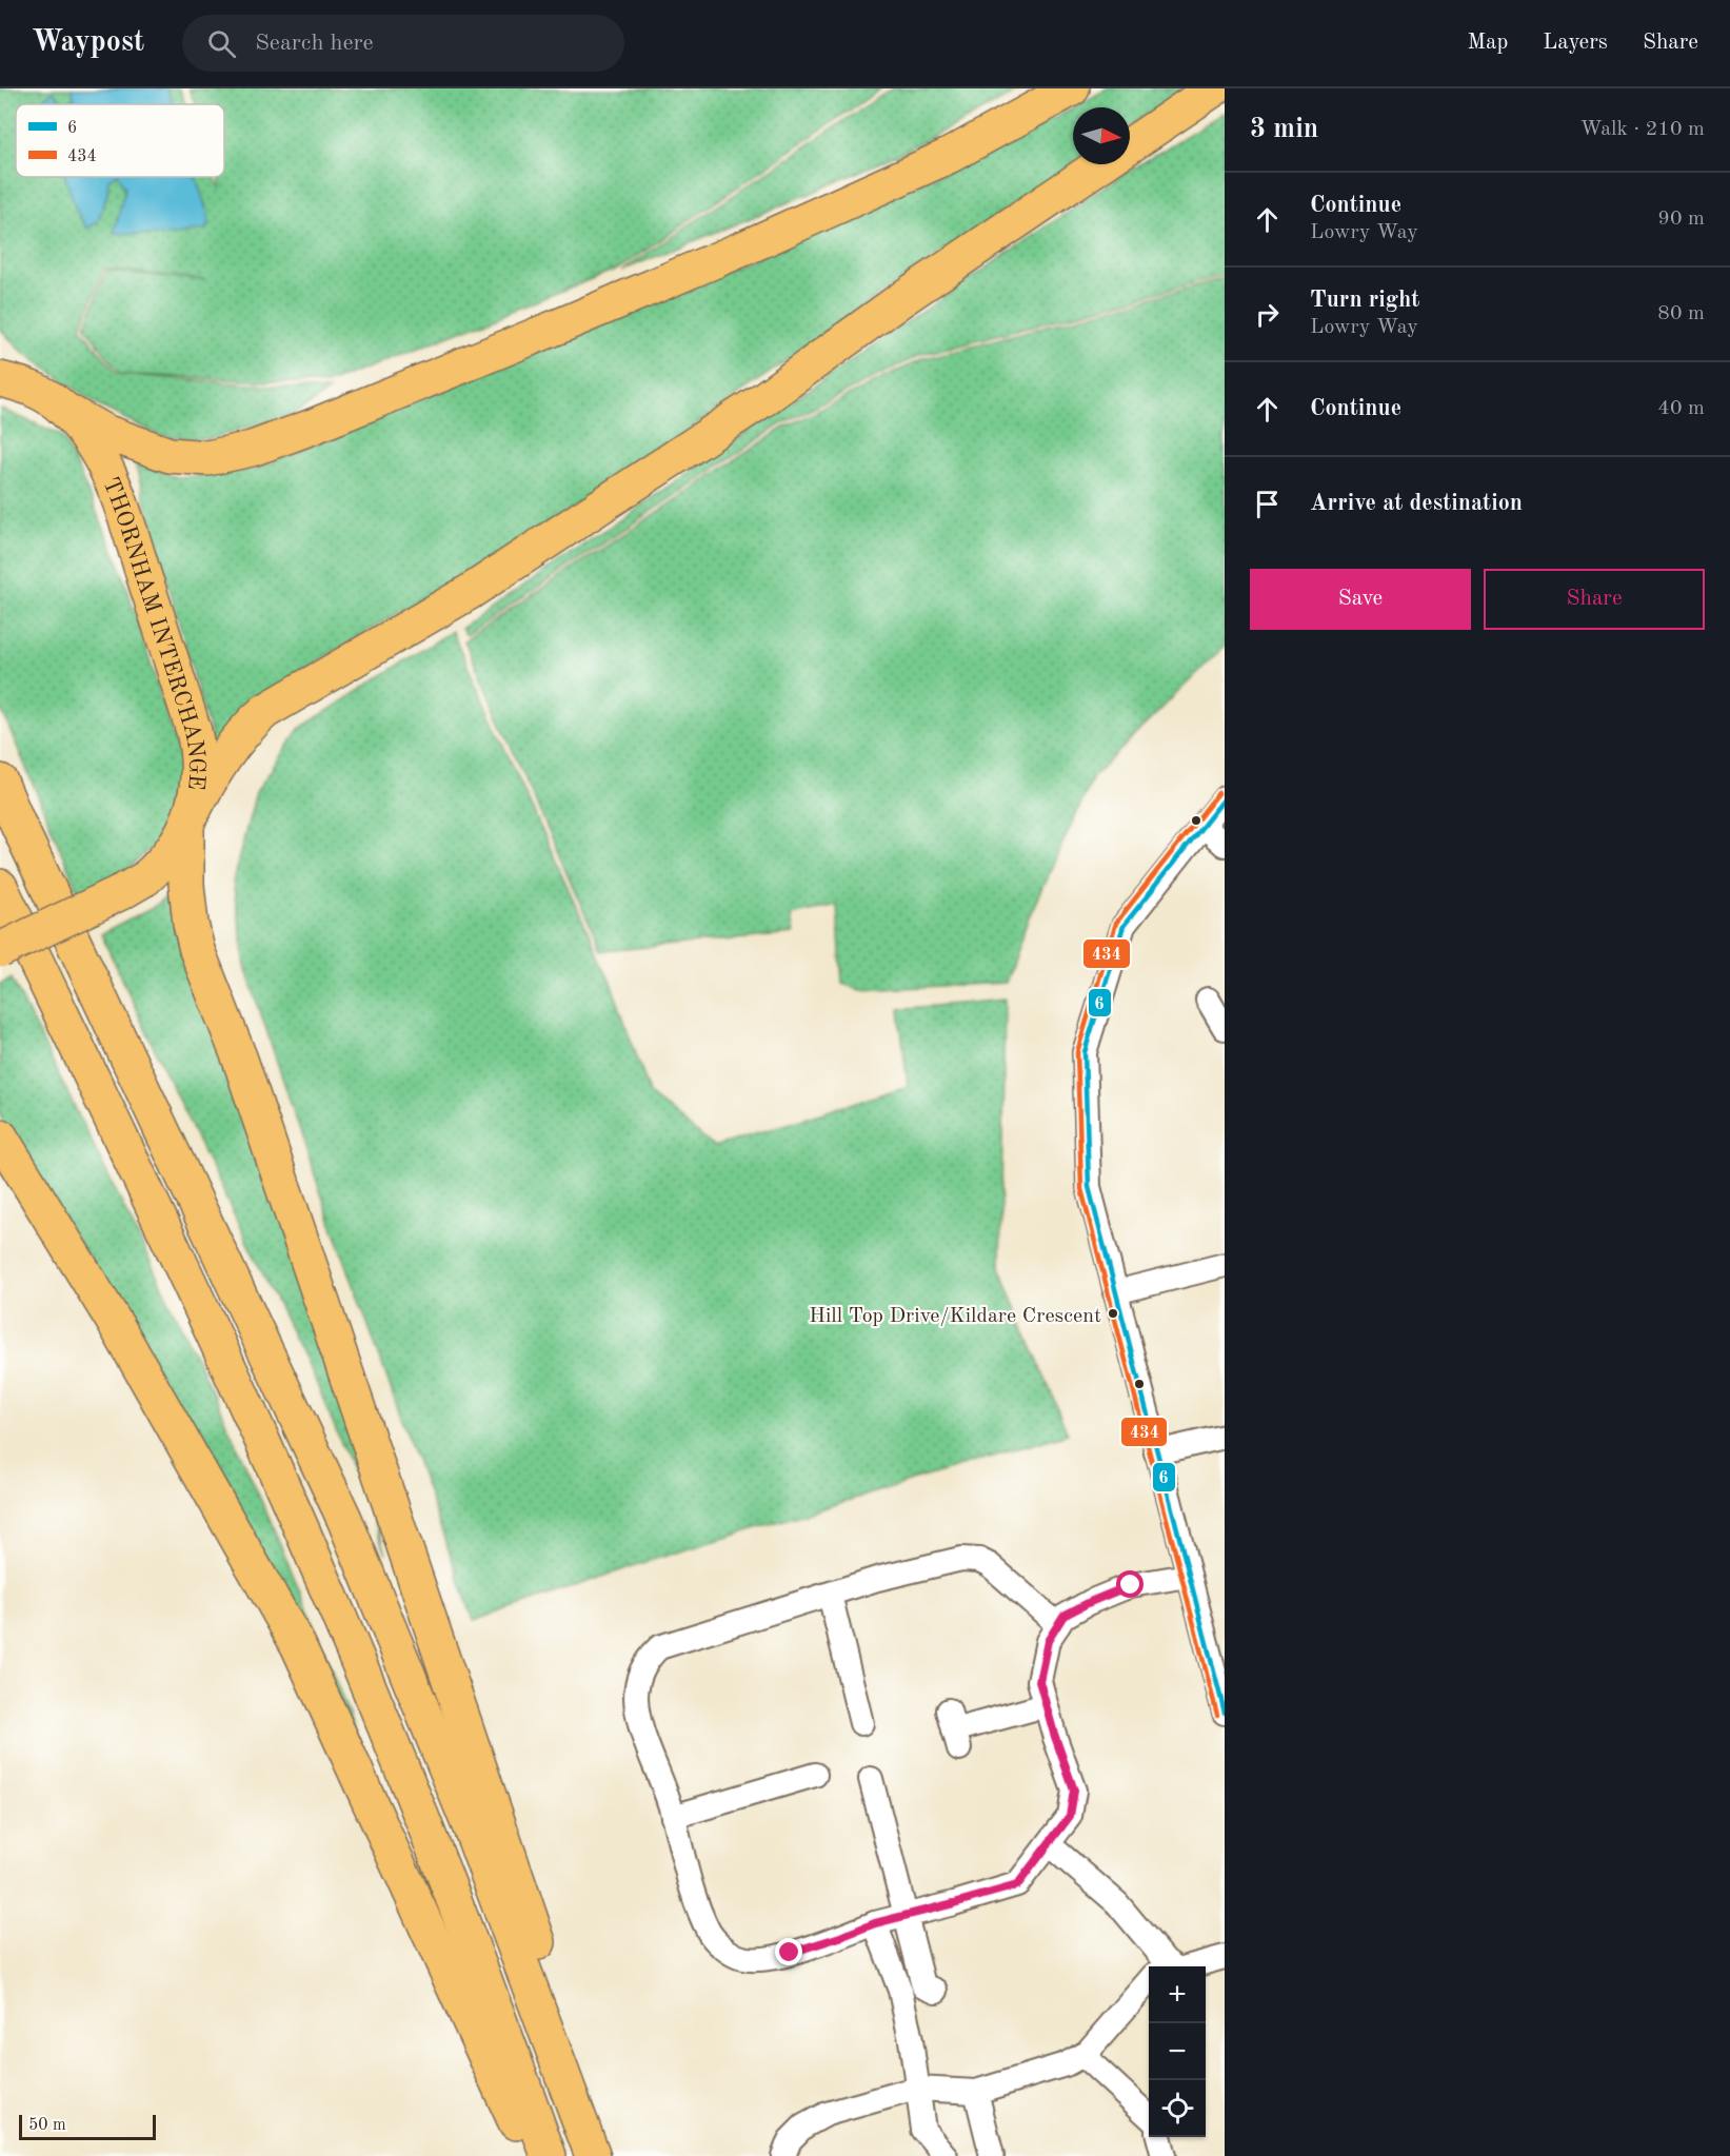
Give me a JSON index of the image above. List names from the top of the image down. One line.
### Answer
{"streets":{"highway":["THORNHAM INTERCHANGE"]},"places":["Hill Top Drive/Kildare Crescent"],"lines":["transit line 434","transit line 6"],"legend":["6","434"],"scale_bar":"50 m","north":"right","page":{"header":"Waypost","search":"Search here","nav":["Map","Layers","Share"],"heading":["3 min","Walk · 210 m"],"list":[["Continue","Lowry Way","90 m"],["Turn right","Lowry Way","80 m"],["Continue","40 m"],"Arrive at destination"],"buttons":["Save","Share"],"map_buttons":["+","−"],"scale":"50 m"}}
